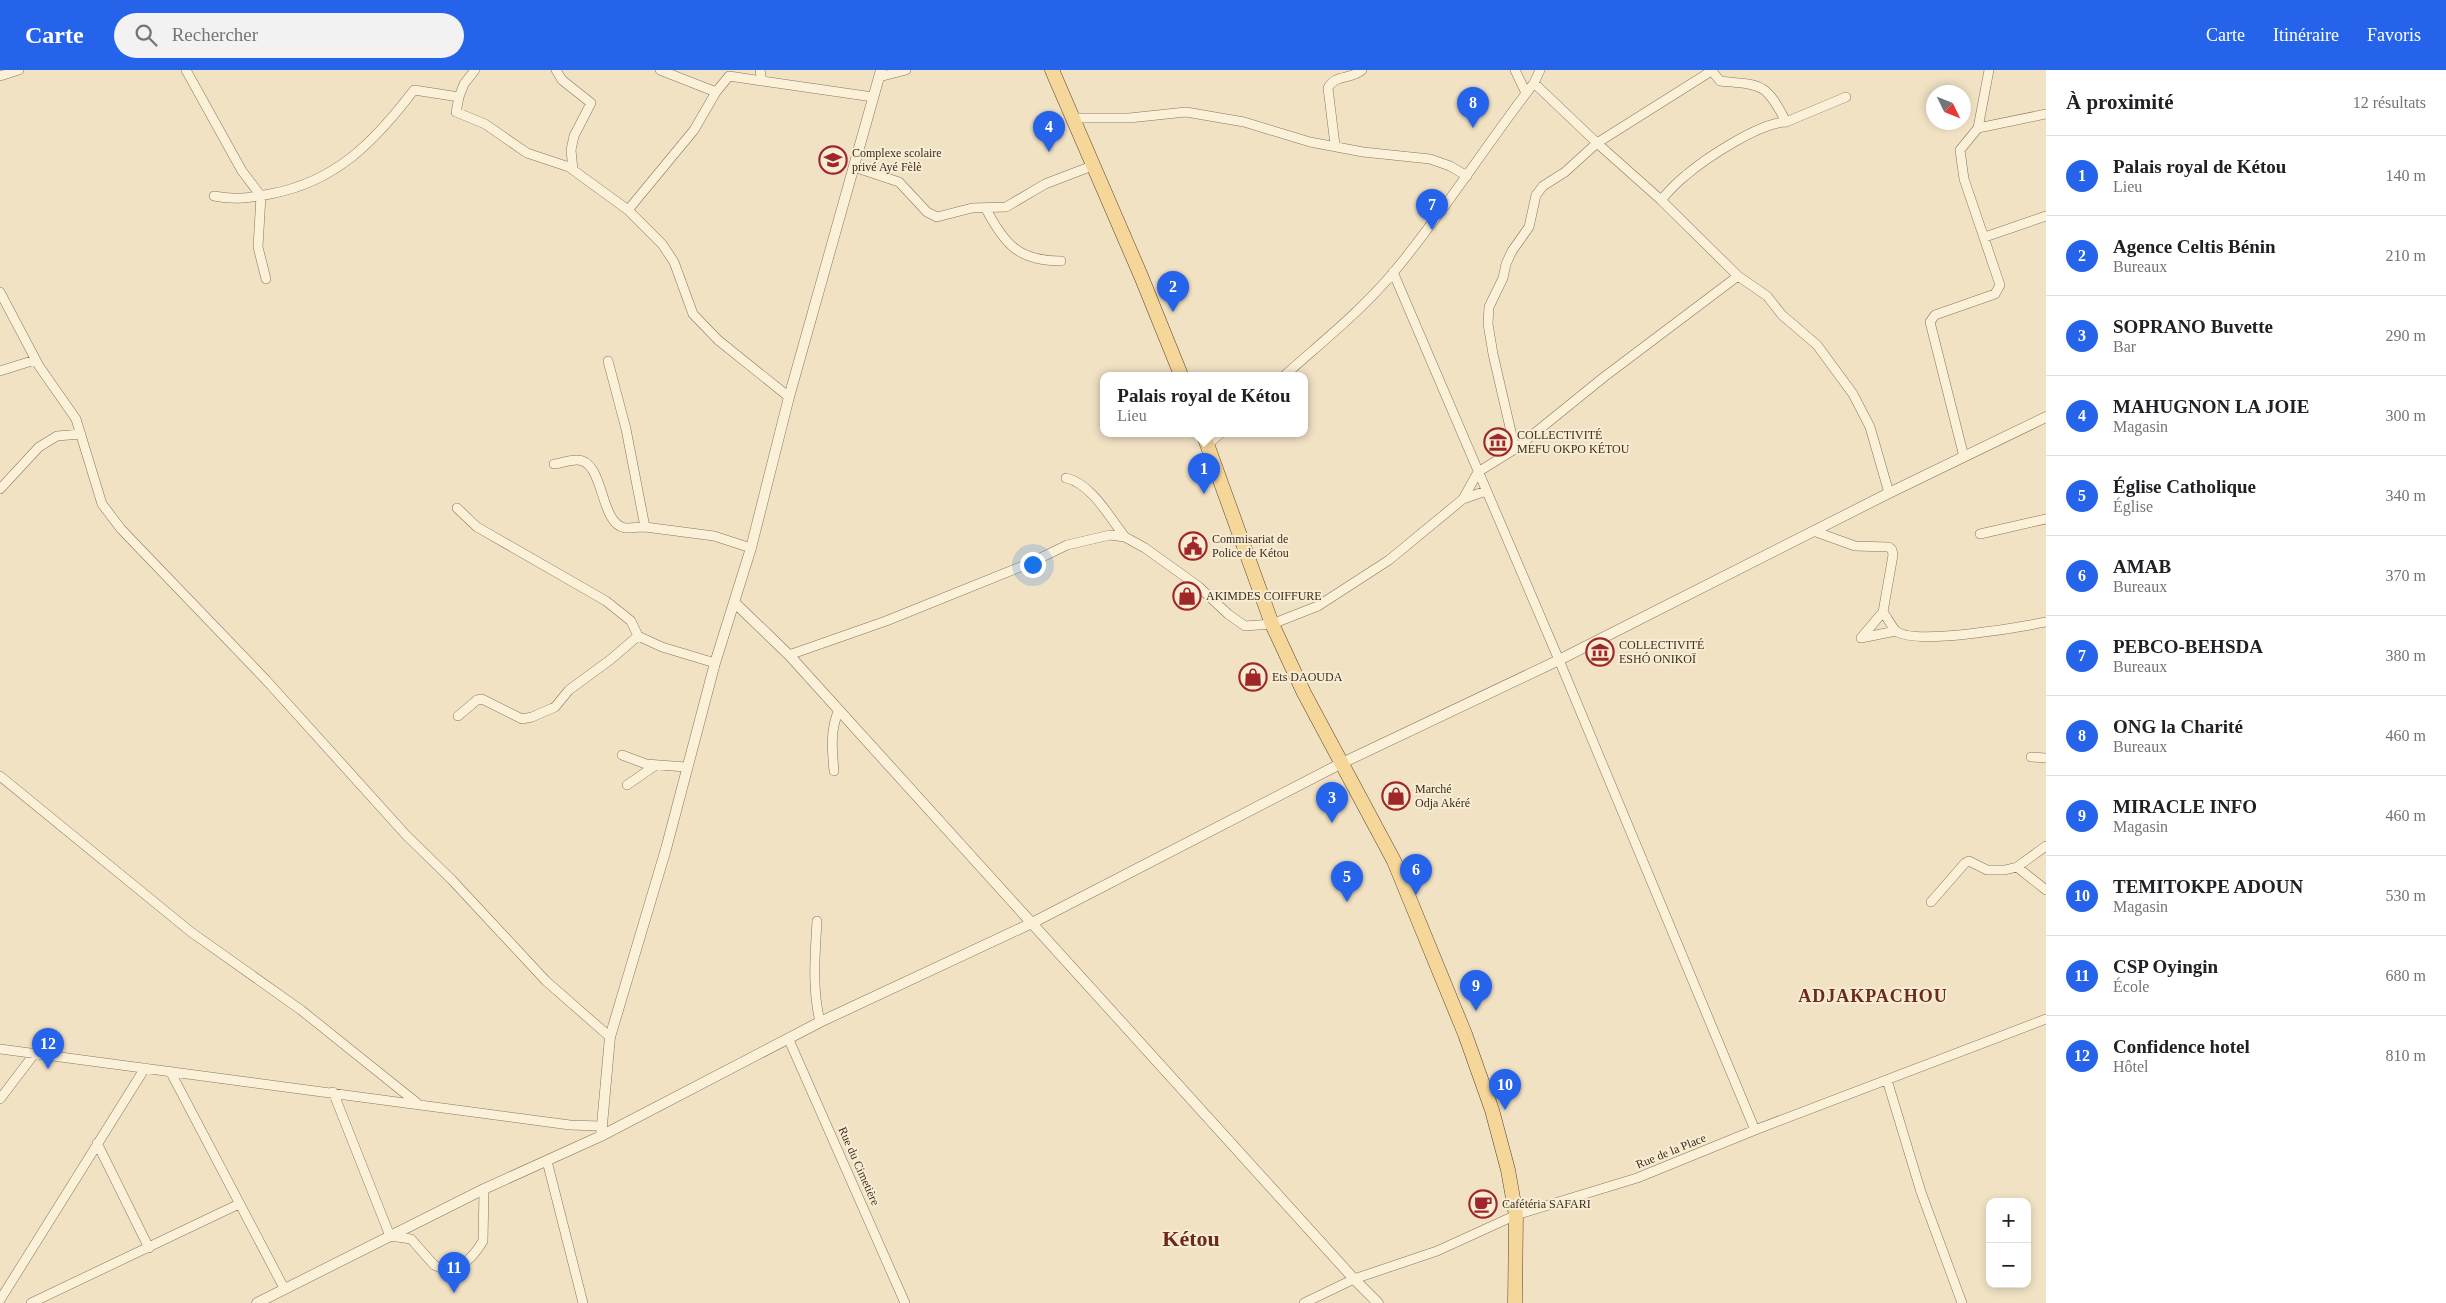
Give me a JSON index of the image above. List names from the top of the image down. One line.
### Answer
{"streets":{"street":["Rue de la Place","Rue du Cimetière"]},"districts":["ADJAKPACHOU","Kétou"],"places":{"school or university":["Complexe scolaire privé Ayé Fèlè"],"museum":["COLLECTIVITÉ MEFU OKPO KÉTOU","COLLECTIVITÉ ESHÓ ONIKOÏ"],"public building":["Commisariat de Police de Kétou"],"shop":["AKIMDES COIFFURE","Ets DAOUDA","Marché Odja Akéré"],"cafe":["Cafétéria SAFARI"]},"north":"bottom right","page":{"header":"Carte","search":"Rechercher","nav":["Carte","Itinéraire","Favoris"],"heading":["À proximité","12 résultats"],"pins":["8","4","7","2","1","3","6","5","9","12","10","11"],"list":[{"mark":"1","name":"Palais royal de Kétou","note":"Lieu","value":"140 m"},{"mark":"2","name":"Agence Celtis Bénin","note":"Bureaux","value":"210 m"},{"mark":"3","name":"SOPRANO Buvette","note":"Bar","value":"290 m"},{"mark":"4","name":"MAHUGNON LA JOIE","note":"Magasin","value":"300 m"},{"mark":"5","name":"Église Catholique","note":"Église","value":"340 m"},{"mark":"6","name":"AMAB","note":"Bureaux","value":"370 m"},{"mark":"7","name":"PEBCO-BEHSDA","note":"Bureaux","value":"380 m"},{"mark":"8","name":"ONG la Charité","note":"Bureaux","value":"460 m"},{"mark":"9","name":"MIRACLE INFO","note":"Magasin","value":"460 m"},{"mark":"10","name":"TEMITOKPE ADOUN","note":"Magasin","value":"530 m"},{"mark":"11","name":"CSP Oyingin","note":"École","value":"680 m"},{"mark":"12","name":"Confidence hotel","note":"Hôtel","value":"810 m"}],"popup":["Palais royal de Kétou","Lieu"],"map_buttons":["+","−"]}}
